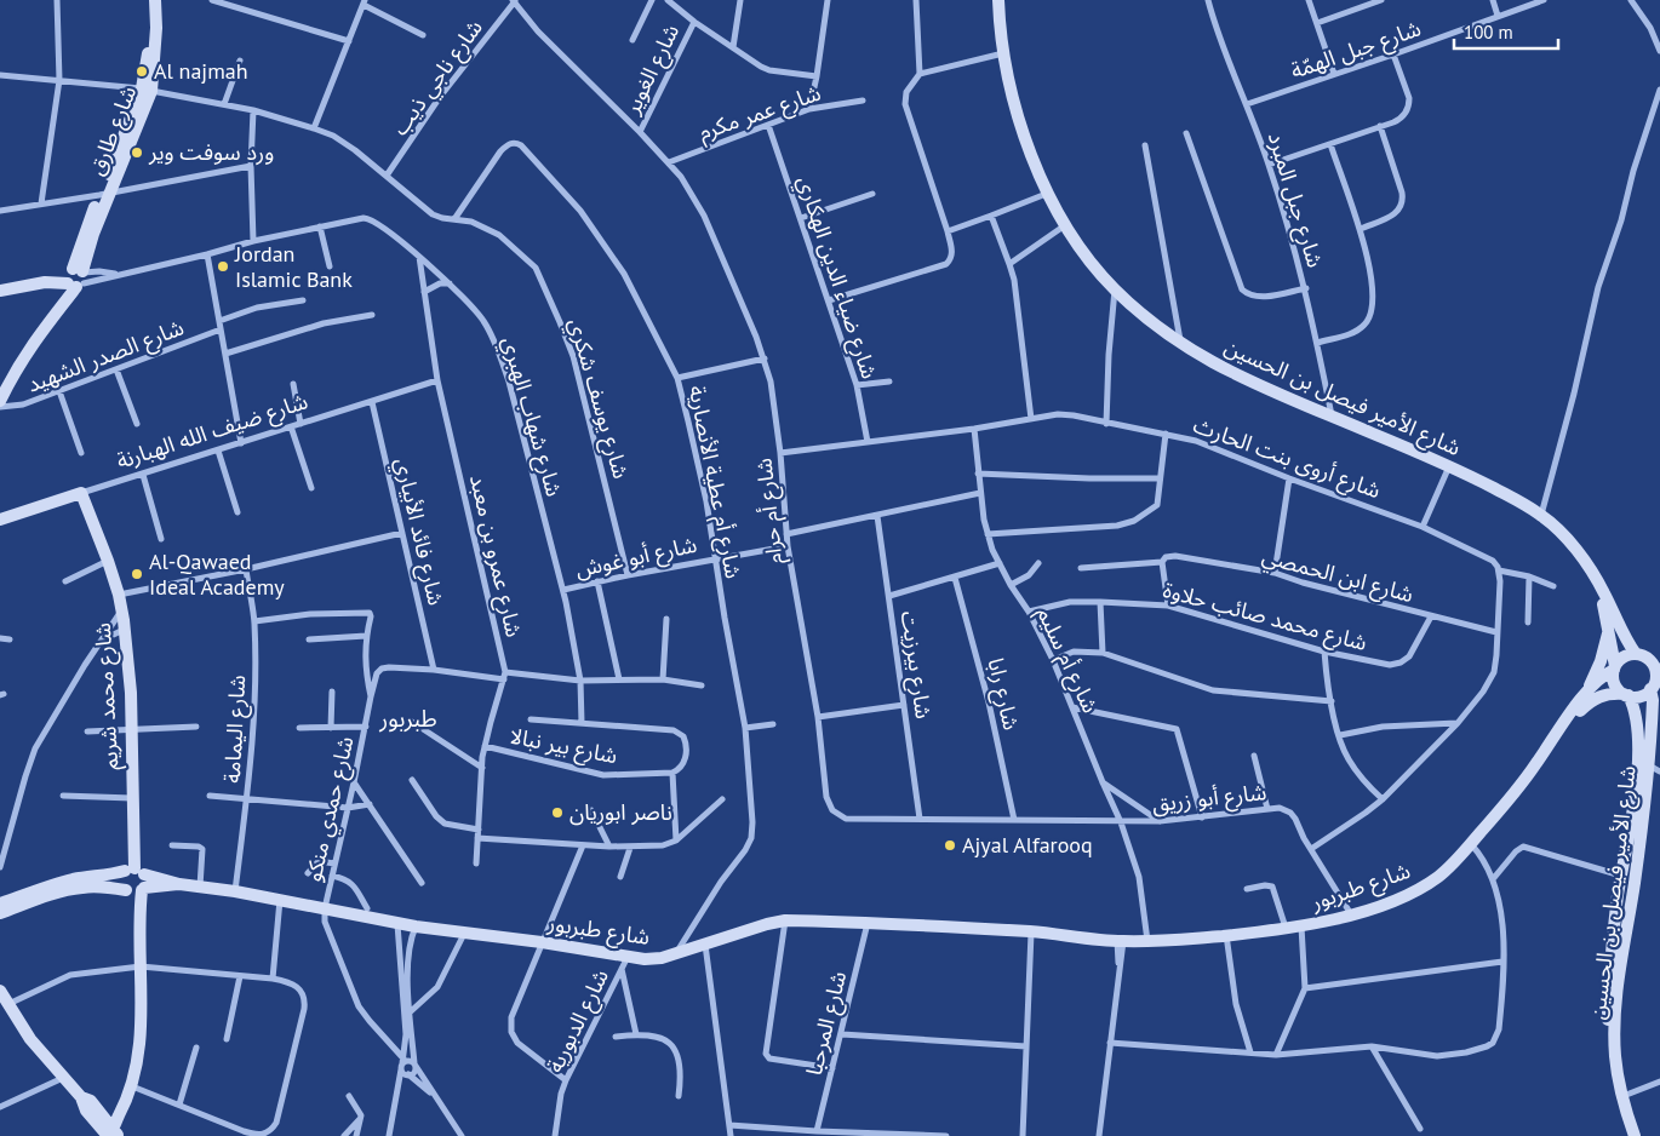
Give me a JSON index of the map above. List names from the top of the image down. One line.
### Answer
{"streets":{"street":["شارع جبل الهمّة","شارع الغوير","شارع ناجي ذيب","شارع عمر مكرم","شارع طارق","شارع جبل المبرد","شارع ضياء الدين الهكاري","شارع الصدر الشهيد","شارع الأمير فيصل بن الحسين","شارع يوسف شكري","شارع شهاب الهبري","شارع ضيف الله الهبارنة","شارع أروى بنت الحارث","شارع أم عطية الأنصارية","شارع أم حرام","شارع فائد الأبياري","شارع عمرو بن معبد","شارع أبو غوش","شارع ابن الحمصي","شارع محمد صائب حلاوة","شارع أم سليم","شارع بيرزيت","شارع رابا","شارع محمد شريم","شارع اليمامة","شارع بير نبالا","شارع أبو زريق","شارع حمدي منكو","شارع طبربور","شارع الدبورية","شارع المرحبا"]},"crossings":[["شارع جبل الهمّة","شارع جبل المبرد"],["شارع الغوير","شارع أم حرام"],["شارع ناجي ذيب","شارع يوسف شكري"],["شارع ناجي ذيب","شارع أم حرام"],["شارع عمر مكرم","شارع ضياء الدين الهكاري"],["شارع عمر مكرم","شارع أم حرام"],["شارع طارق","شارع يوسف شكري"],["شارع طارق","شارع شهاب الهبري"],["شارع جبل المبرد","شارع الأمير فيصل بن الحسين"],["شارع ضياء الدين الهكاري","شارع أروى بنت الحارث"],["شارع الأمير فيصل بن الحسين","شارع طبربور"],["شارع يوسف شكري","شارع أم عطية الأنصارية"],["شارع يوسف شكري","شارع أبو غوش"],["شارع شهاب الهبري","شارع عمرو بن معبد"],["شارع شهاب الهبري","شارع أبو غوش"],["شارع ضيف الله الهبارنة","شارع فائد الأبياري"],["شارع ضيف الله الهبارنة","شارع عمرو بن معبد"],["شارع ضيف الله الهبارنة","شارع محمد شريم"],["شارع أروى بنت الحارث","شارع أم حرام"],["شارع أروى بنت الحارث","شارع أم سليم"],["شارع أم عطية الأنصارية","شارع أبو غوش"],["شارع أم عطية الأنصارية","شارع طبربور"],["شارع أم حرام","شارع أبو غوش"],["شارع أم حرام","شارع أم سليم"],["شارع أم حرام","شارع بيرزيت"],["شارع أم حرام","شارع رابا"],["شارع أم حرام","شارع أبو زريق"],["شارع فائد الأبياري","شارع حمدي منكو"],["شارع عمرو بن معبد","شارع بير نبالا"],["شارع عمرو بن معبد","شارع حمدي منكو"],["شارع ابن الحمصي","شارع محمد صائب حلاوة"],["شارع محمد صائب حلاوة","شارع أم سليم"],["شارع أم سليم","شارع أبو زريق"],["شارع أم سليم","شارع طبربور"],["شارع محمد شريم","شارع طبربور"],["شارع اليمامة","شارع طبربور"],["شارع أبو زريق","شارع طبربور"],["شارع حمدي منكو","شارع طبربور"],["شارع طبربور","شارع الدبورية"],["شارع طبربور","شارع المرحبا"]],"districts":["طبربور"],"places":["Al najmah","ورد سوفت وير","Jordan Islamic Bank","Al-Qawaed Ideal Academy","ناصر ابوريان","Ajyal Alfarooq"],"scale_bar":"100 m"}
